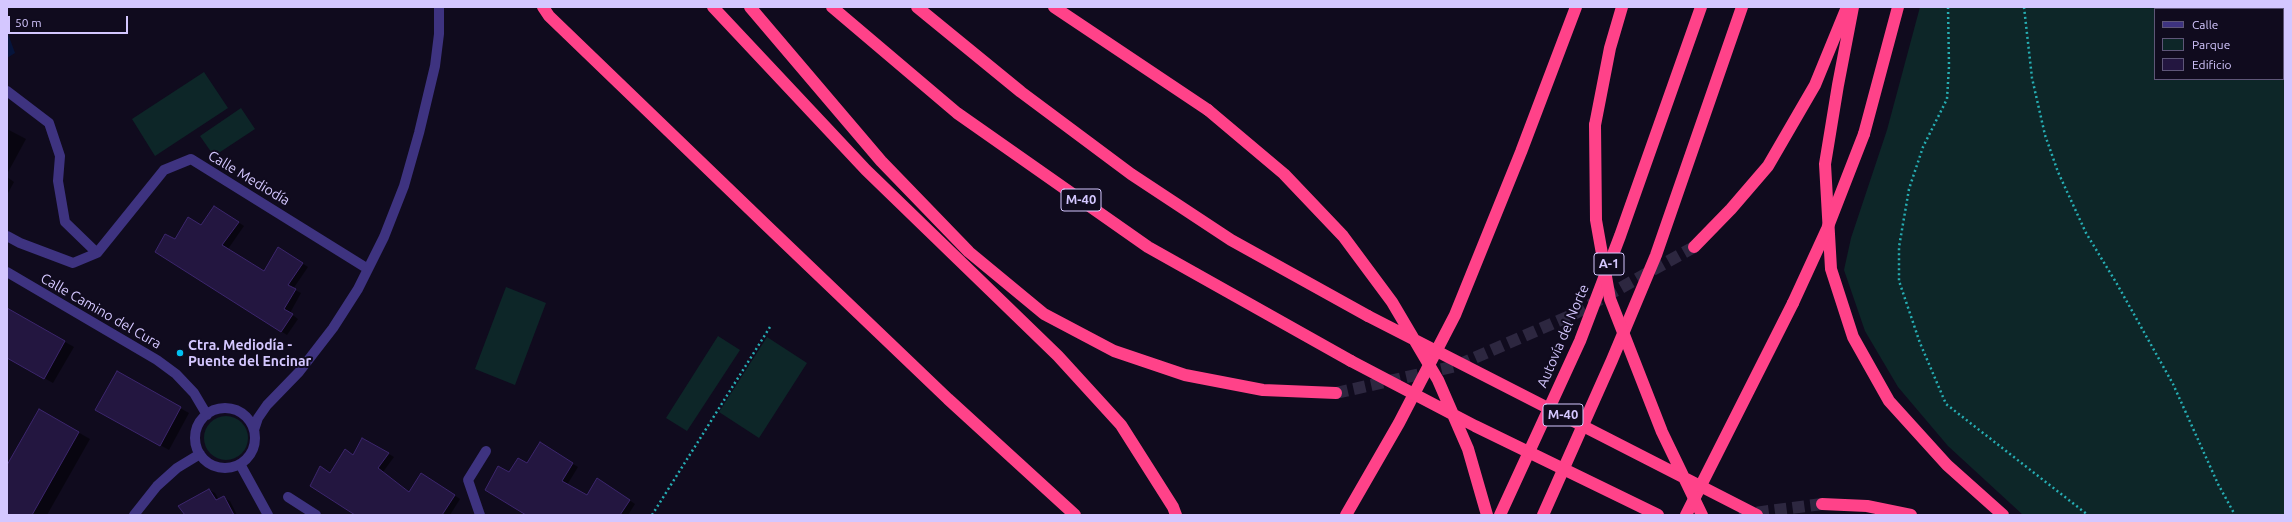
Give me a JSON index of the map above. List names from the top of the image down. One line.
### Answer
{"streets":{"highway":["M-40","A-1","Autovía del Norte"],"street":["Calle Mediodía","Calle Camino del Cura"]},"places":["Ctra. Mediodía - Puente del Encinar"],"legend":["Calle","Parque","Edificio"],"scale_bar":"50 m"}
